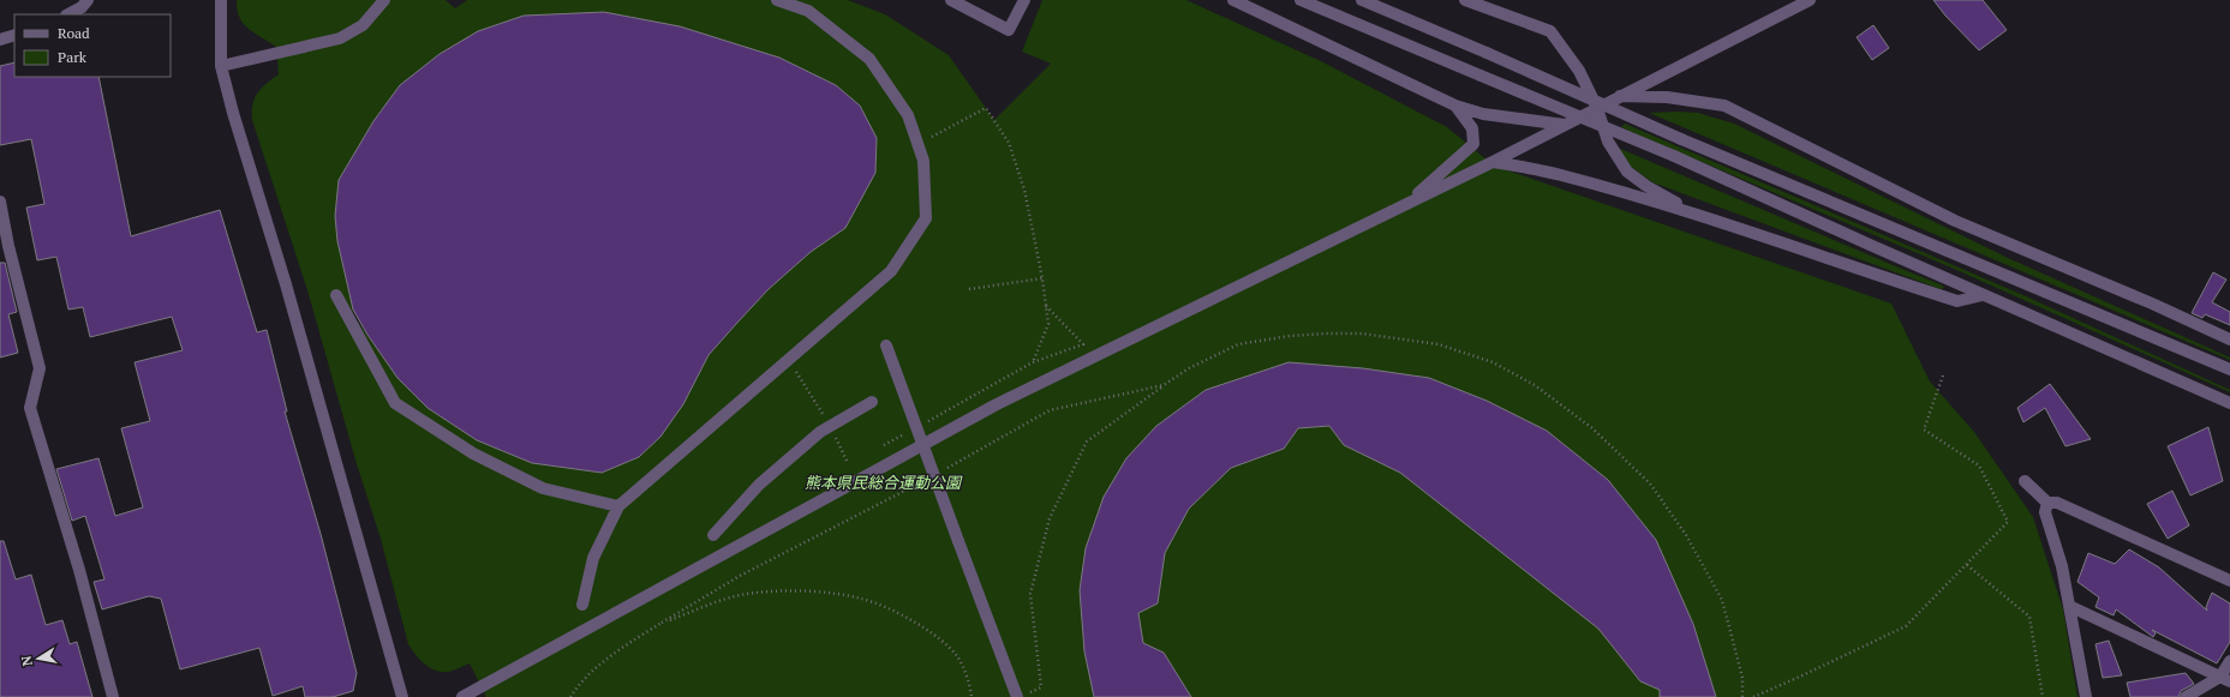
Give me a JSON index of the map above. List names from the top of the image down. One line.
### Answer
{"parks":["熊本県民総合運動公園"],"legend":["Road","Park"],"north":"left"}
